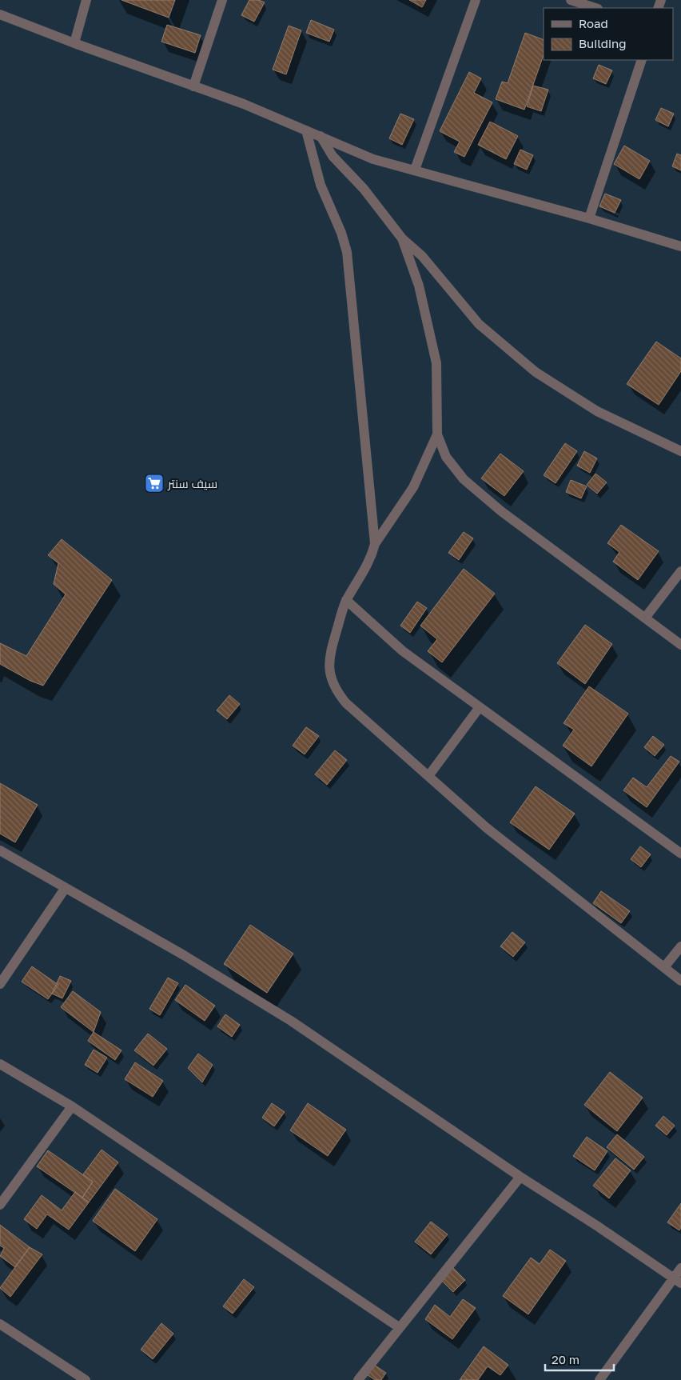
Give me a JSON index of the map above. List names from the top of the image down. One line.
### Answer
{"places":{"supermarket":["سيف سنتر"]},"legend":["Road","Building"],"scale_bar":"20 m"}
